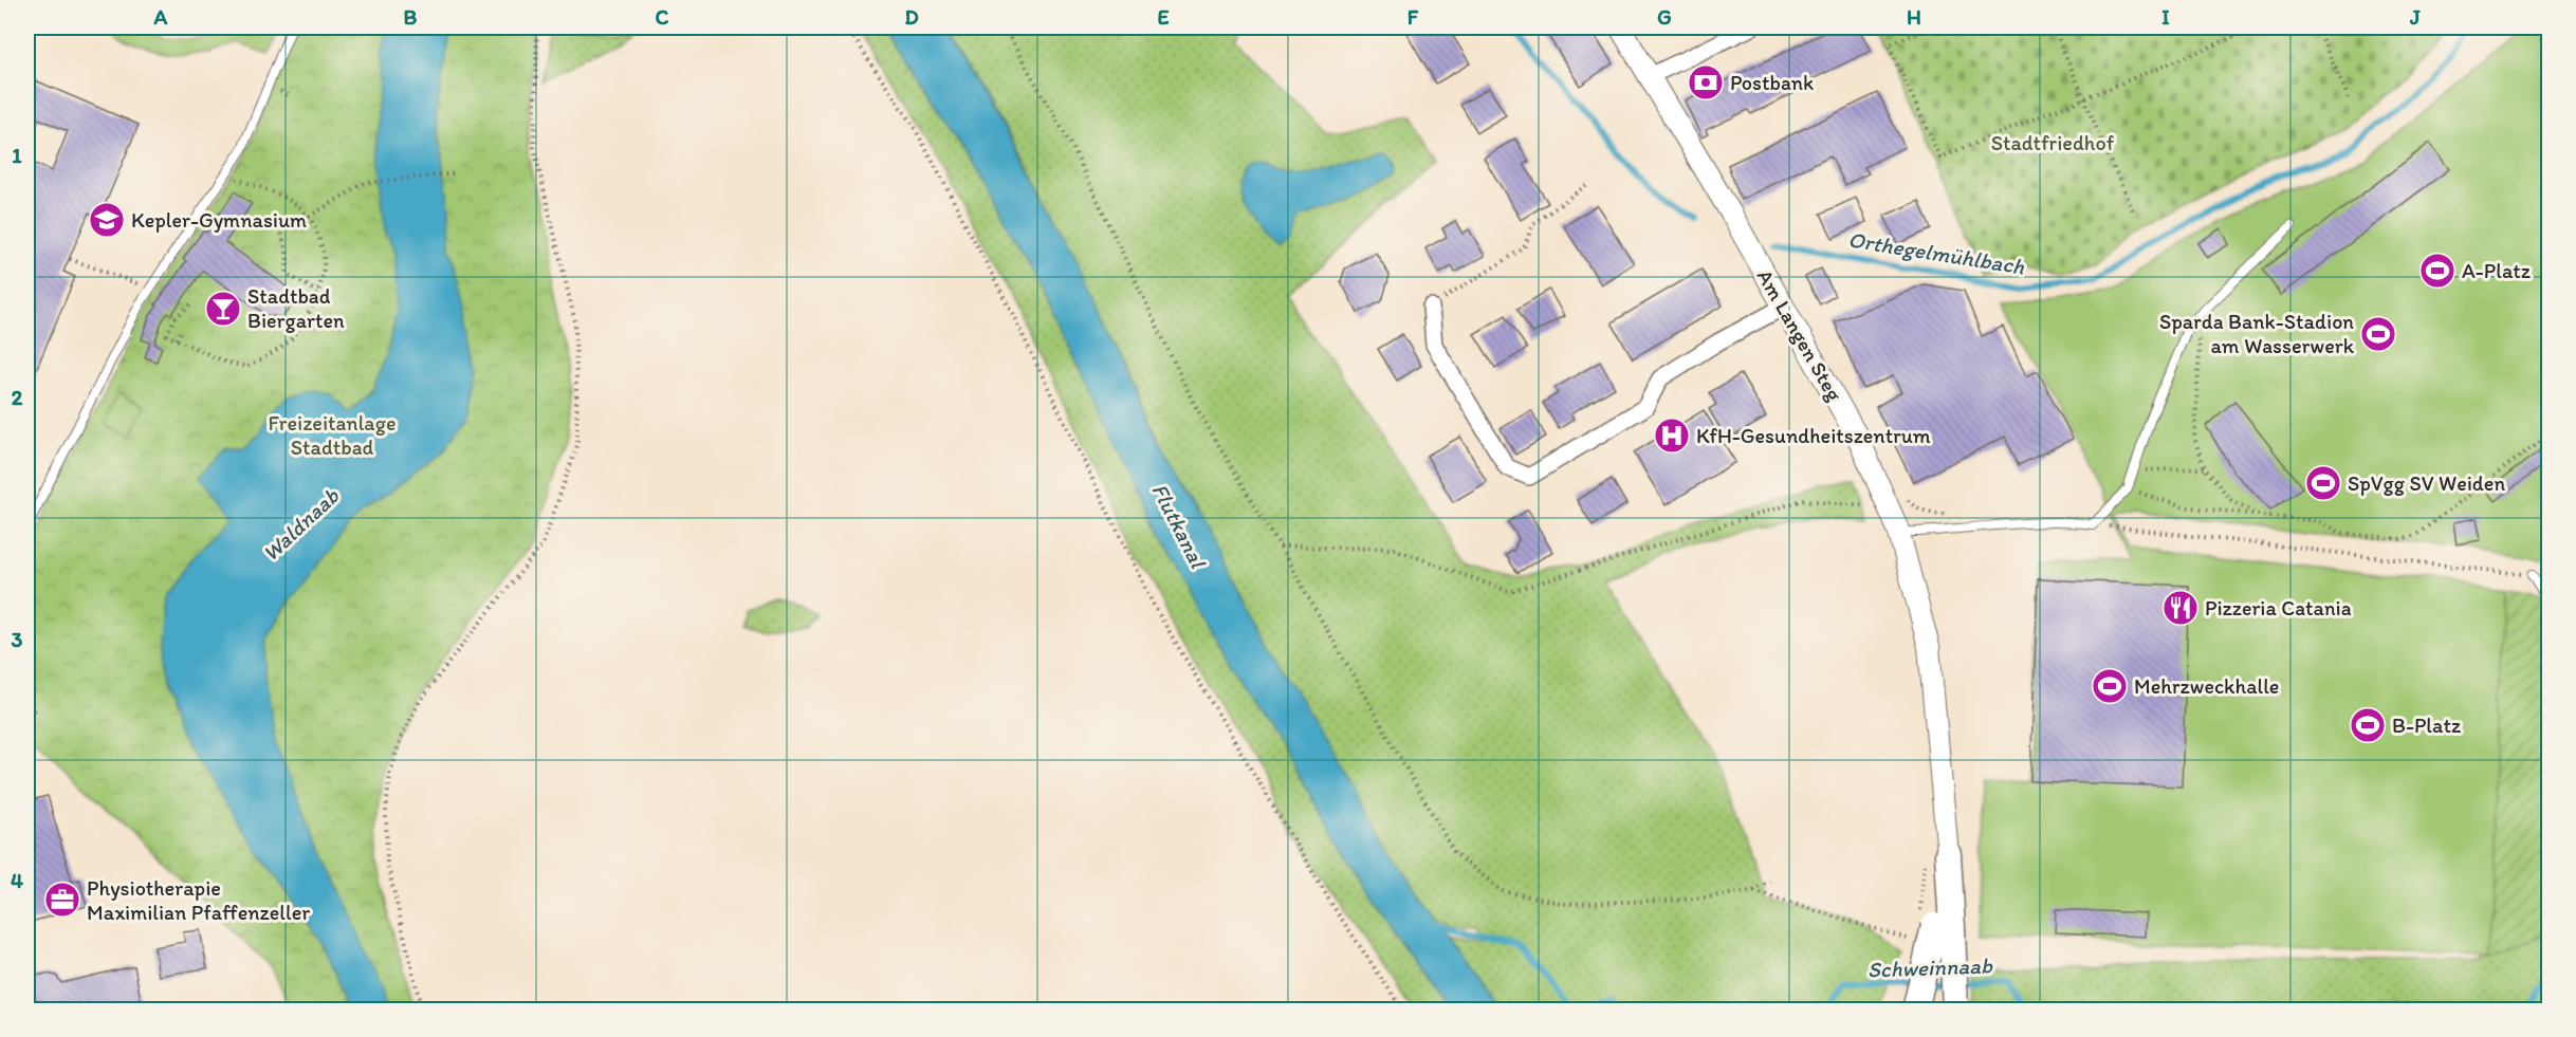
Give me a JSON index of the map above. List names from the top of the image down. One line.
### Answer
{"streets":{"street":["Am Langen Steg"]},"water":["Orthegelmühlbach","Waldnaab","Flutkanal","Schweinnaab"],"parks":["Stadtfriedhof","Freizeitanlage Stadtbad"],"places":{"bank":["Postbank"],"school or university":["Kepler-Gymnasium"],"sports":["A-Platz","Sparda Bank-Stadion am Wasserwerk","SpVgg SV Weiden","Mehrzweckhalle","B-Platz"],"bar":["Stadtbad Biergarten"],"hospital":["KfH-Gesundheitszentrum"],"restaurant":["Pizzeria Catania"],"office":["Physiotherapie Maximilian Pfaffenzeller"]},"grid":{"columns":["A","B","C","D","E","F","G","H","I","J"],"rows":["1","2","3","4"]}}
